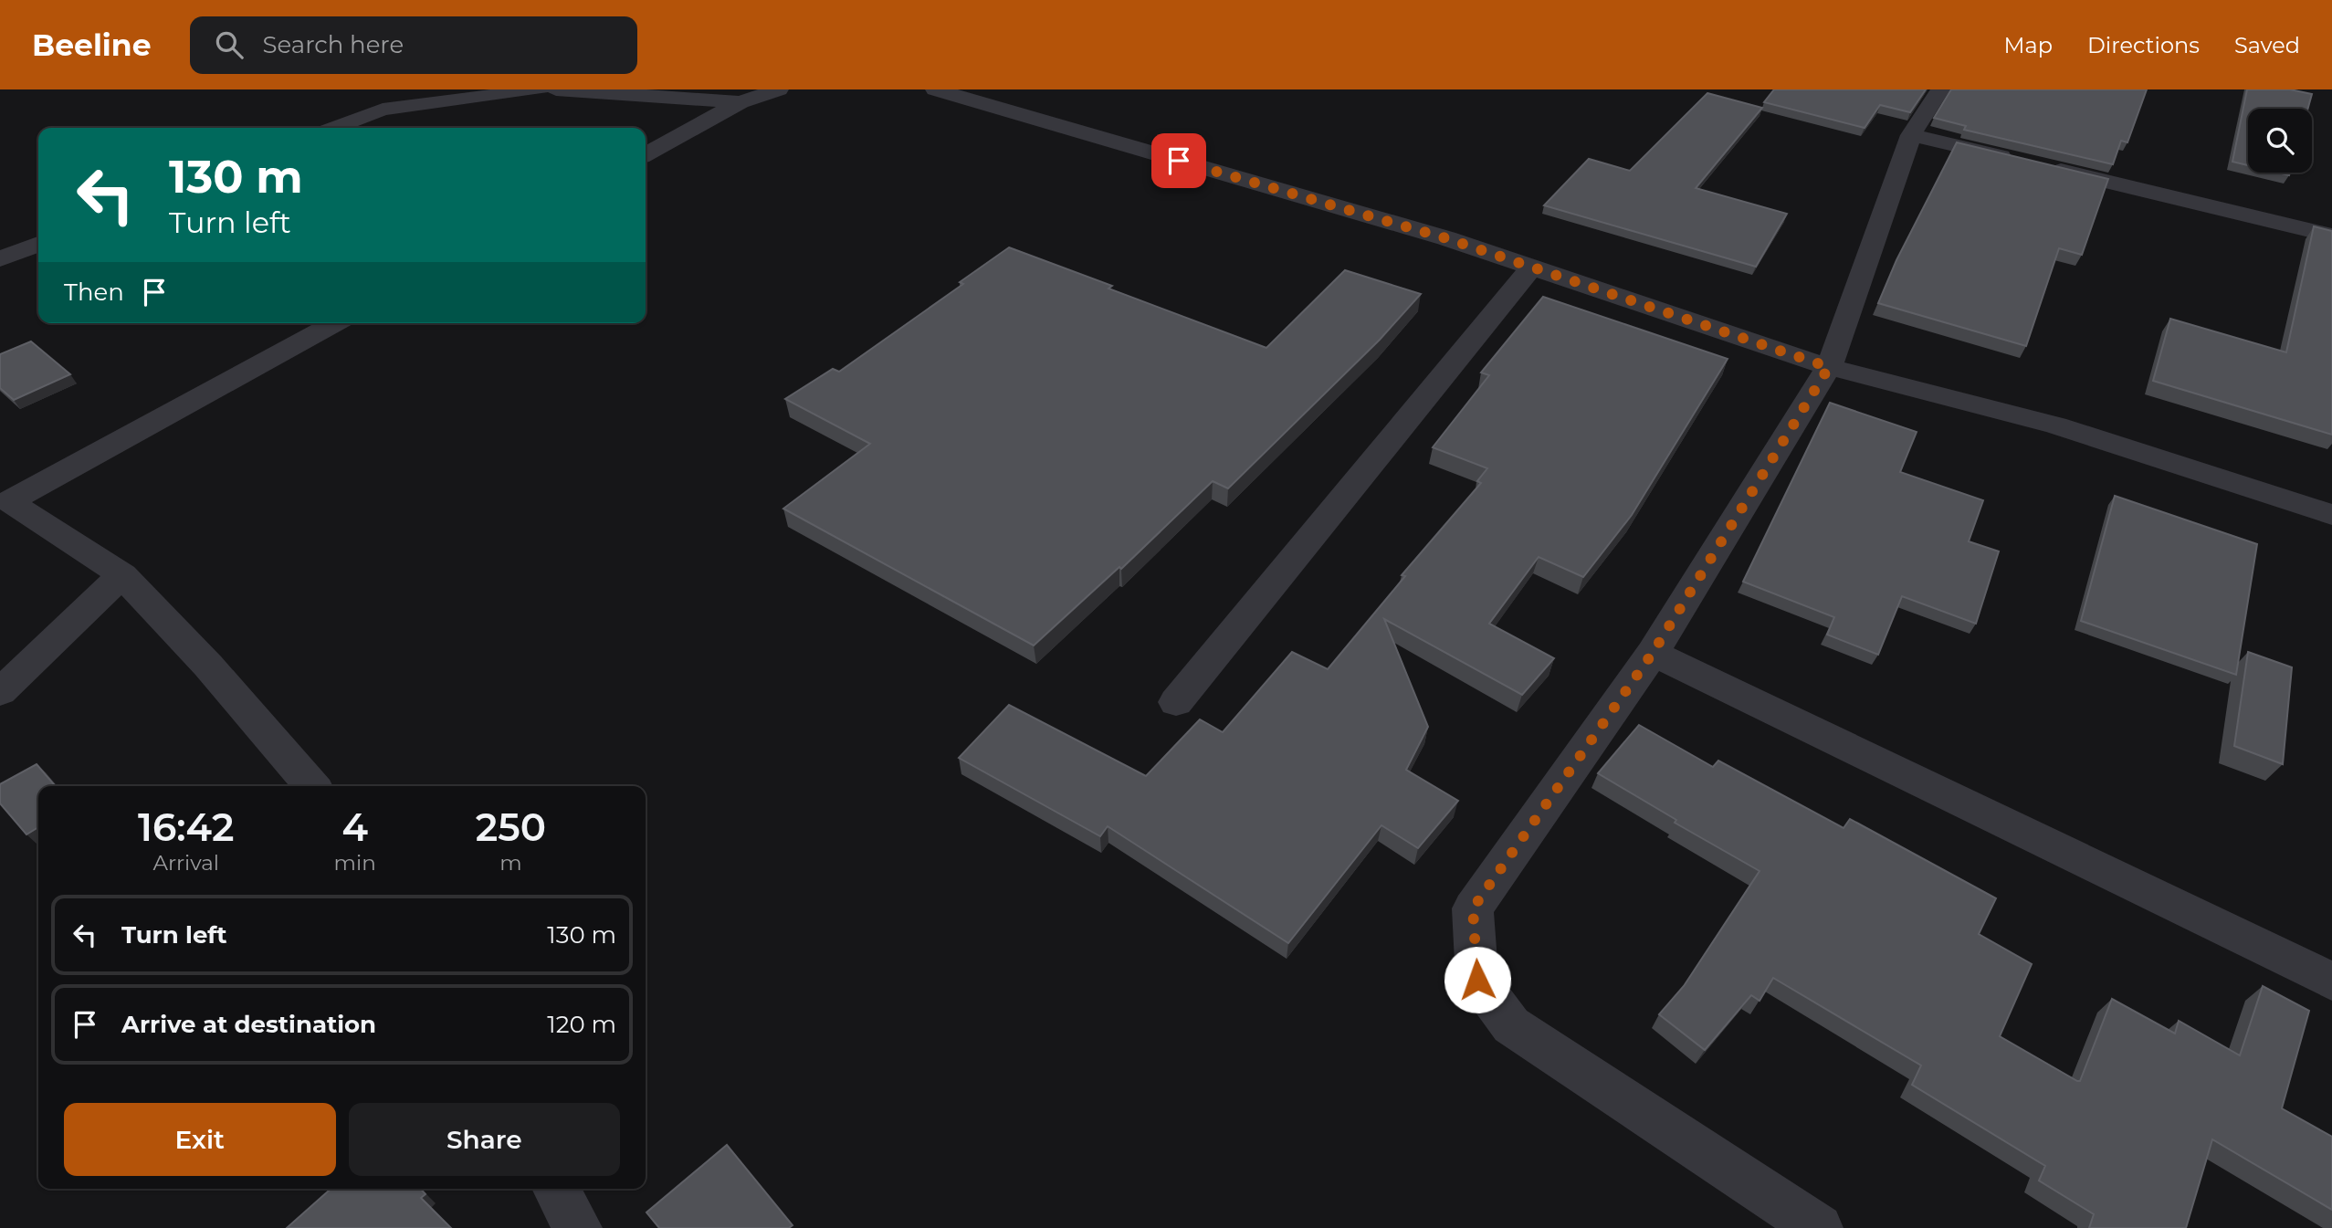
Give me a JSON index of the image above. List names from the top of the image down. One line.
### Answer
{"page":{"header":"Beeline","search":"Search here","nav":["Map","Directions","Saved"],"turn":["130 m","Turn left"],"then":"Then","eta":["16:42","Arrival","4","min","250","m"],"list":[{"name":"Turn left","value":"130 m"},{"name":"Arrive at destination","value":"120 m"}],"buttons":["Exit","Share"]}}
